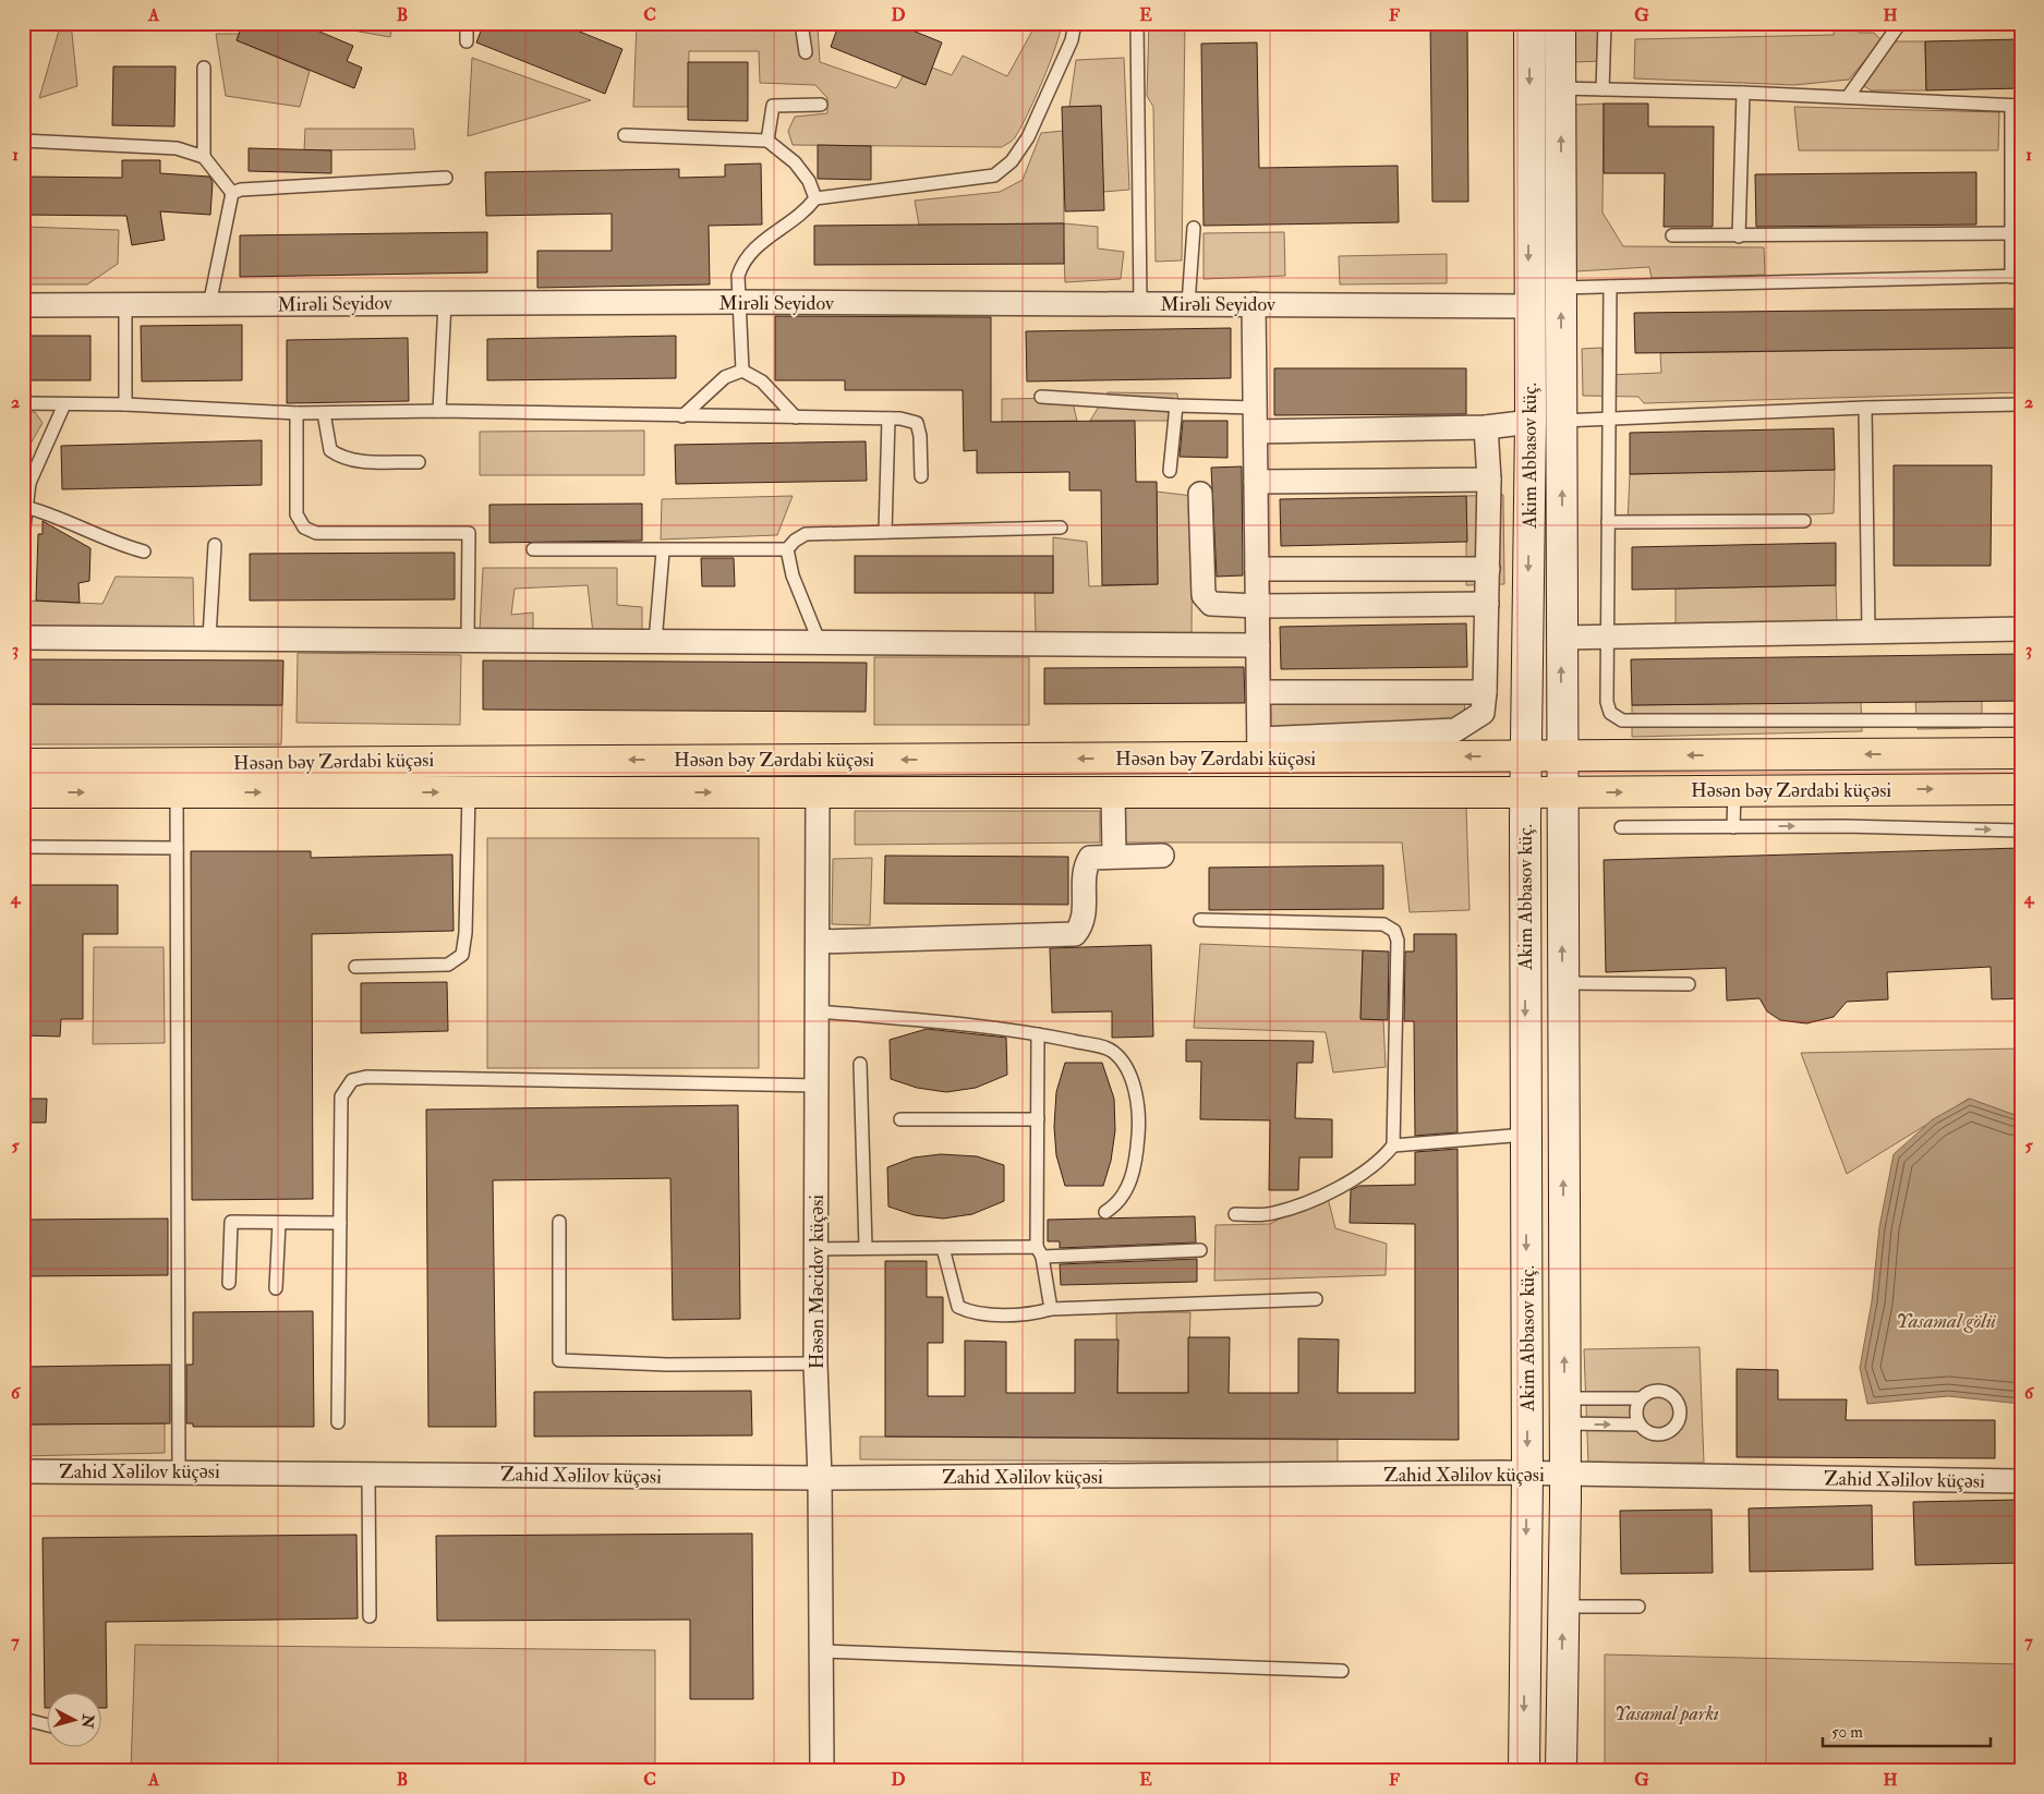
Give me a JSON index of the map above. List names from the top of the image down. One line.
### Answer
{"streets":{"main road":["Akim Abbasov küç.","Həsən bəy Zərdabi küçəsi"],"street":["Mirəli Seyidov","Həsən Məcidov küçəsi","Zahid Xəlilov küçəsi"]},"crossings":[["Mirəli Seyidov","Akim Abbasov küç."],["Akim Abbasov küç.","Həsən bəy Zərdabi küçəsi"],["Akim Abbasov küç.","Zahid Xəlilov küçəsi"],["Həsən bəy Zərdabi küçəsi","Həsən Məcidov küçəsi"],["Həsən Məcidov küçəsi","Zahid Xəlilov küçəsi"]],"water":["Yasamal gölü"],"parks":["Yasamal parkı"],"scale_bar":"50 m","north":"right","grid":{"columns":["A","B","C","D","E","F","G","H"],"rows":["1","2","3","4","5","6","7"]}}
